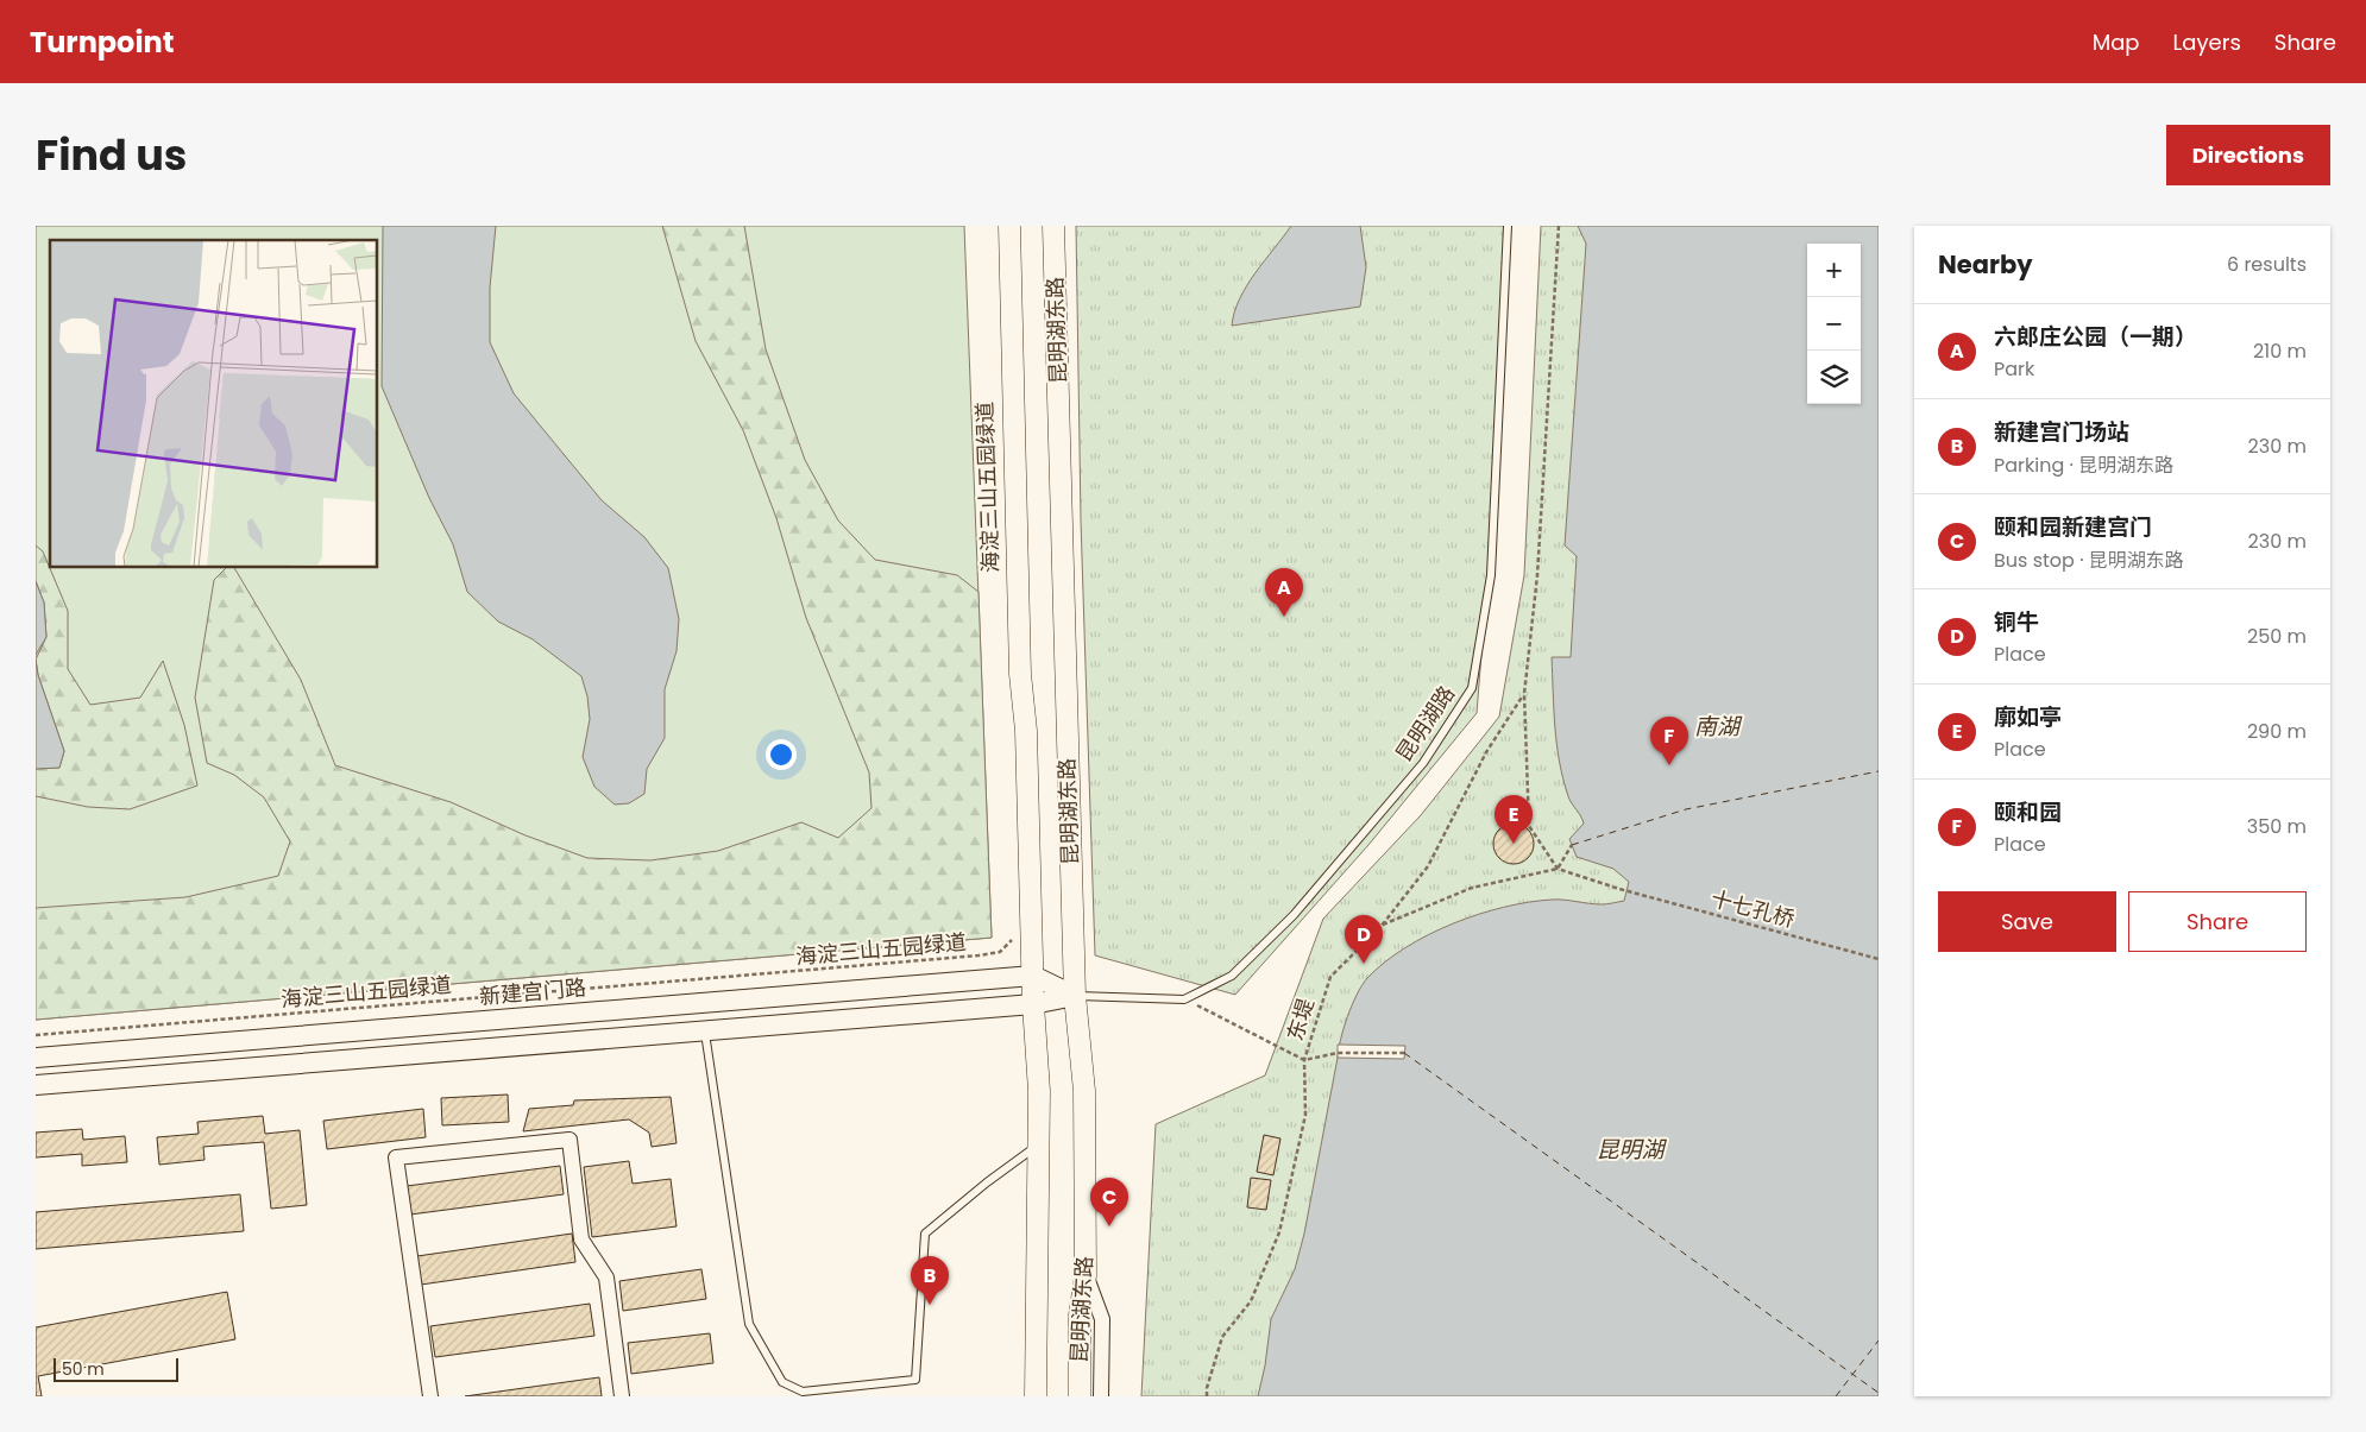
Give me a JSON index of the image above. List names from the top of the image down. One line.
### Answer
{"streets":{"main road":["昆明湖东路"],"street":["新建宫门路"],"lane":["昆明湖路"],"path":["海淀三山五园绿道","十七孔桥","东堤"]},"crossings":[["昆明湖东路","昆明湖路"],["昆明湖东路","新建宫门路"]],"water":["南湖","昆明湖"],"scale_bar":"50 m","page":{"header":"Turnpoint","nav":["Map","Layers","Share"],"title":"Find us","buttons":["Directions",["Save","Share"]],"heading":["Nearby","6 results"],"map_buttons":["+","−"],"list":[{"mark":"A","name":"六郎庄公园（一期）","note":"Park","value":"210 m"},{"mark":"B","name":"新建宫门场站","note":"Parking · 昆明湖东路","value":"230 m"},{"mark":"C","name":"颐和园新建宫门","note":"Bus stop · 昆明湖东路","value":"230 m"},{"mark":"D","name":"铜牛","note":"Place","value":"250 m"},{"mark":"E","name":"廓如亭","note":"Place","value":"290 m"},{"mark":"F","name":"颐和园","note":"Place","value":"350 m"}],"pins":["A","F","E","D","C","B"],"scale":"50 m"}}
